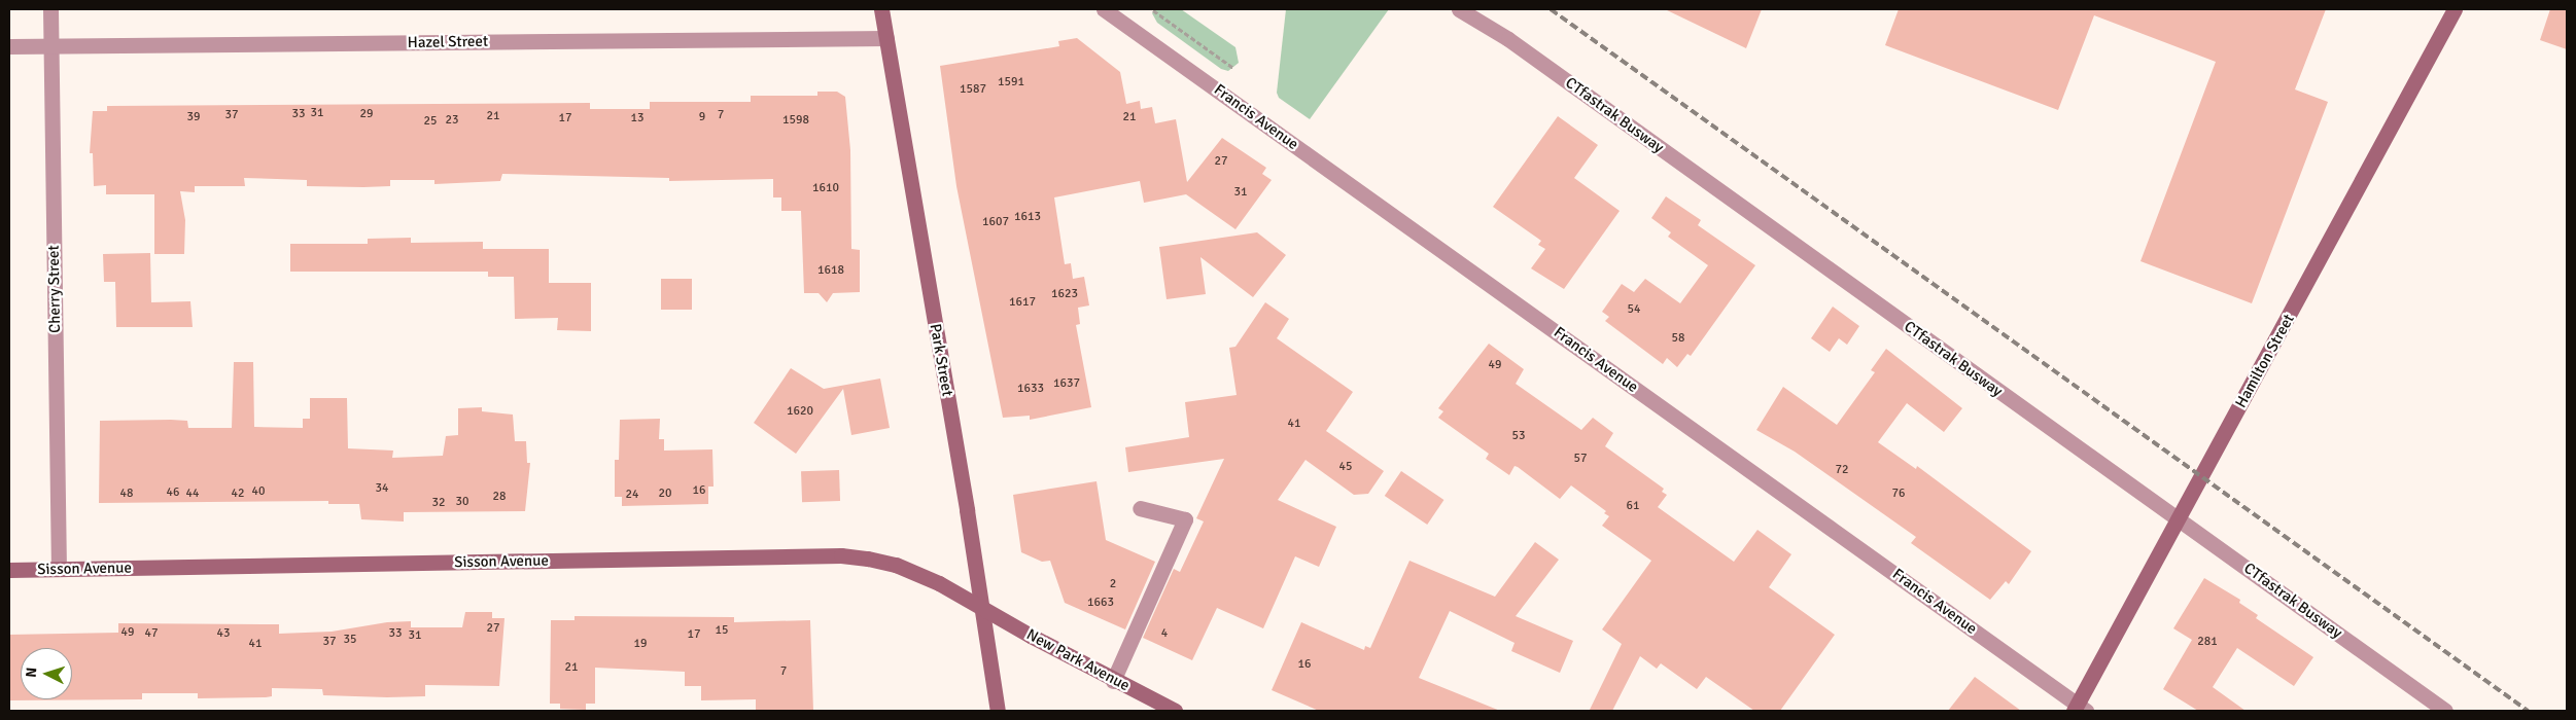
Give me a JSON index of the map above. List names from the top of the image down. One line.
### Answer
{"streets":{"main road":["Park Street","Hamilton Street","Sisson Avenue","New Park Avenue"],"street":["Hazel Street","CTfastrak Busway","Francis Avenue","Cherry Street"]},"crossings":[["Hazel Street","Cherry Street"],["Hazel Street","Park Street"],["CTfastrak Busway","Hamilton Street"],["Francis Avenue","Hamilton Street"],["Cherry Street","Sisson Avenue"],["Park Street","Sisson Avenue"],["Park Street","New Park Avenue"],["Sisson Avenue","New Park Avenue"]],"house_numbers":["1591","1587","31","33","29","37","7","21","39","9","21","17","13","23","1598","25","27","1610","31","1613","1607","1618","1623","1617","54","58","49","1637","1633","1620","41","53","57","45","72","34","16","40","46","48","44","42","20","76","24","28","30","32","61","2","1663","27","15","49","47","43","33","4","17","31","35","37","281","41","19","16","21","7"],"north":"left"}
